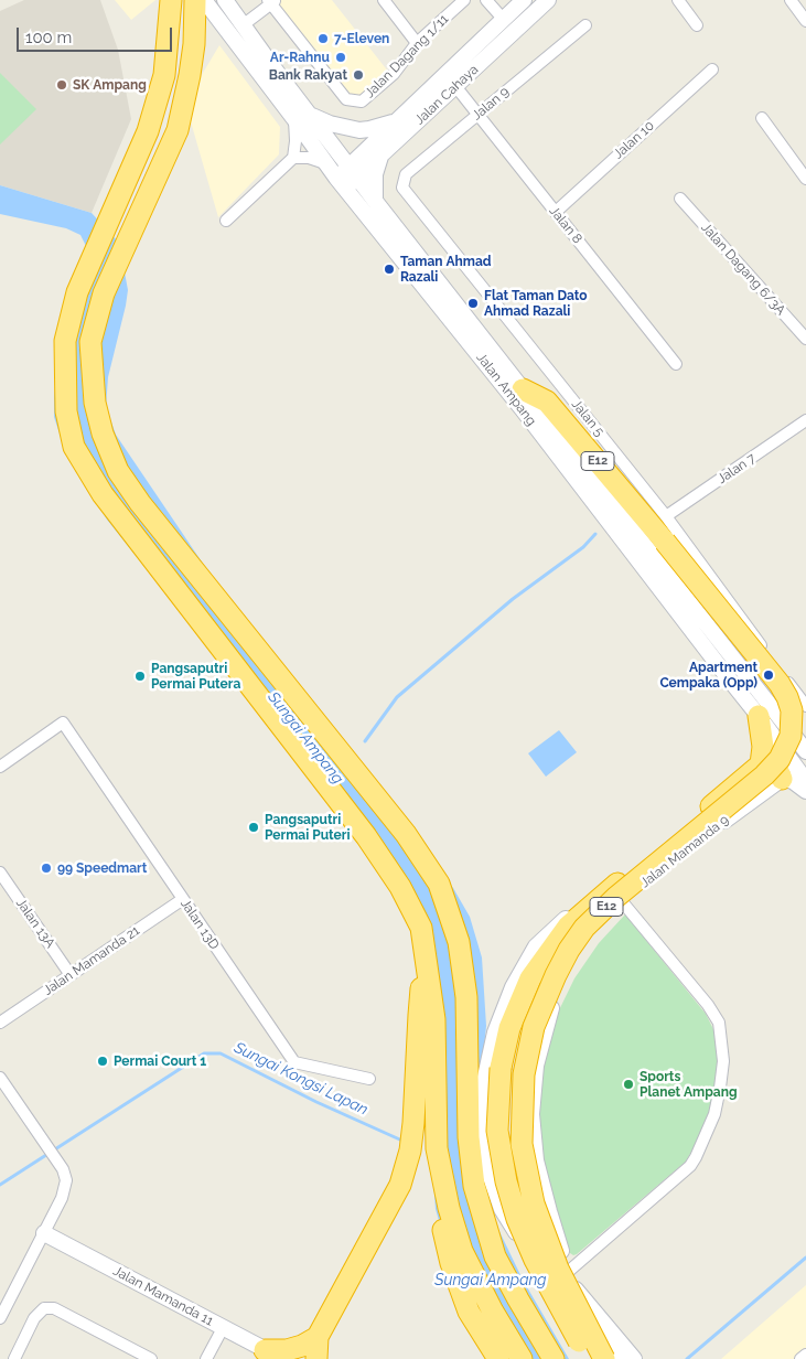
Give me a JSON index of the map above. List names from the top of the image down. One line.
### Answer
{"streets":{"highway":["E12"],"main road":["Jalan Cahaya","Jalan Ampang","Jalan Mamanda 9","Jalan Mamanda 11"],"street":["Jalan Dagang 1/11","Jalan 9","Jalan 10","Jalan 8","Jalan Dagang 6/3A","Jalan 5","Jalan 7","Jalan 13A","Jalan 13D","Jalan Mamanda 21"]},"crossings":[["Jalan Cahaya","Jalan 8"],["Jalan Cahaya","Jalan Ampang"],["Jalan 9","Jalan 8"],["Jalan 9","Jalan 5"],["Jalan 10","Jalan 8"],["Jalan Ampang","E12"],["Jalan 5","Jalan 7"],["E12","Jalan Mamanda 9"],["Jalan 13A","Jalan Mamanda 21"],["Jalan 13D","Jalan Mamanda 21"]],"water":["Sungai Ampang","Sungai Kongsi Lapan"],"places":["7-Eleven","Ar-Rahnu","Bank Rakyat","SK Ampang","Taman Ahmad Razali","Flat Taman Dato Ahmad Razali","Apartment Cempaka (Opp)","Pangsaputri Permai Putera","Pangsaputri Permai Puteri","99 Speedmart","Permai Court 1","Sports Planet Ampang"],"scale_bar":"100 m"}
